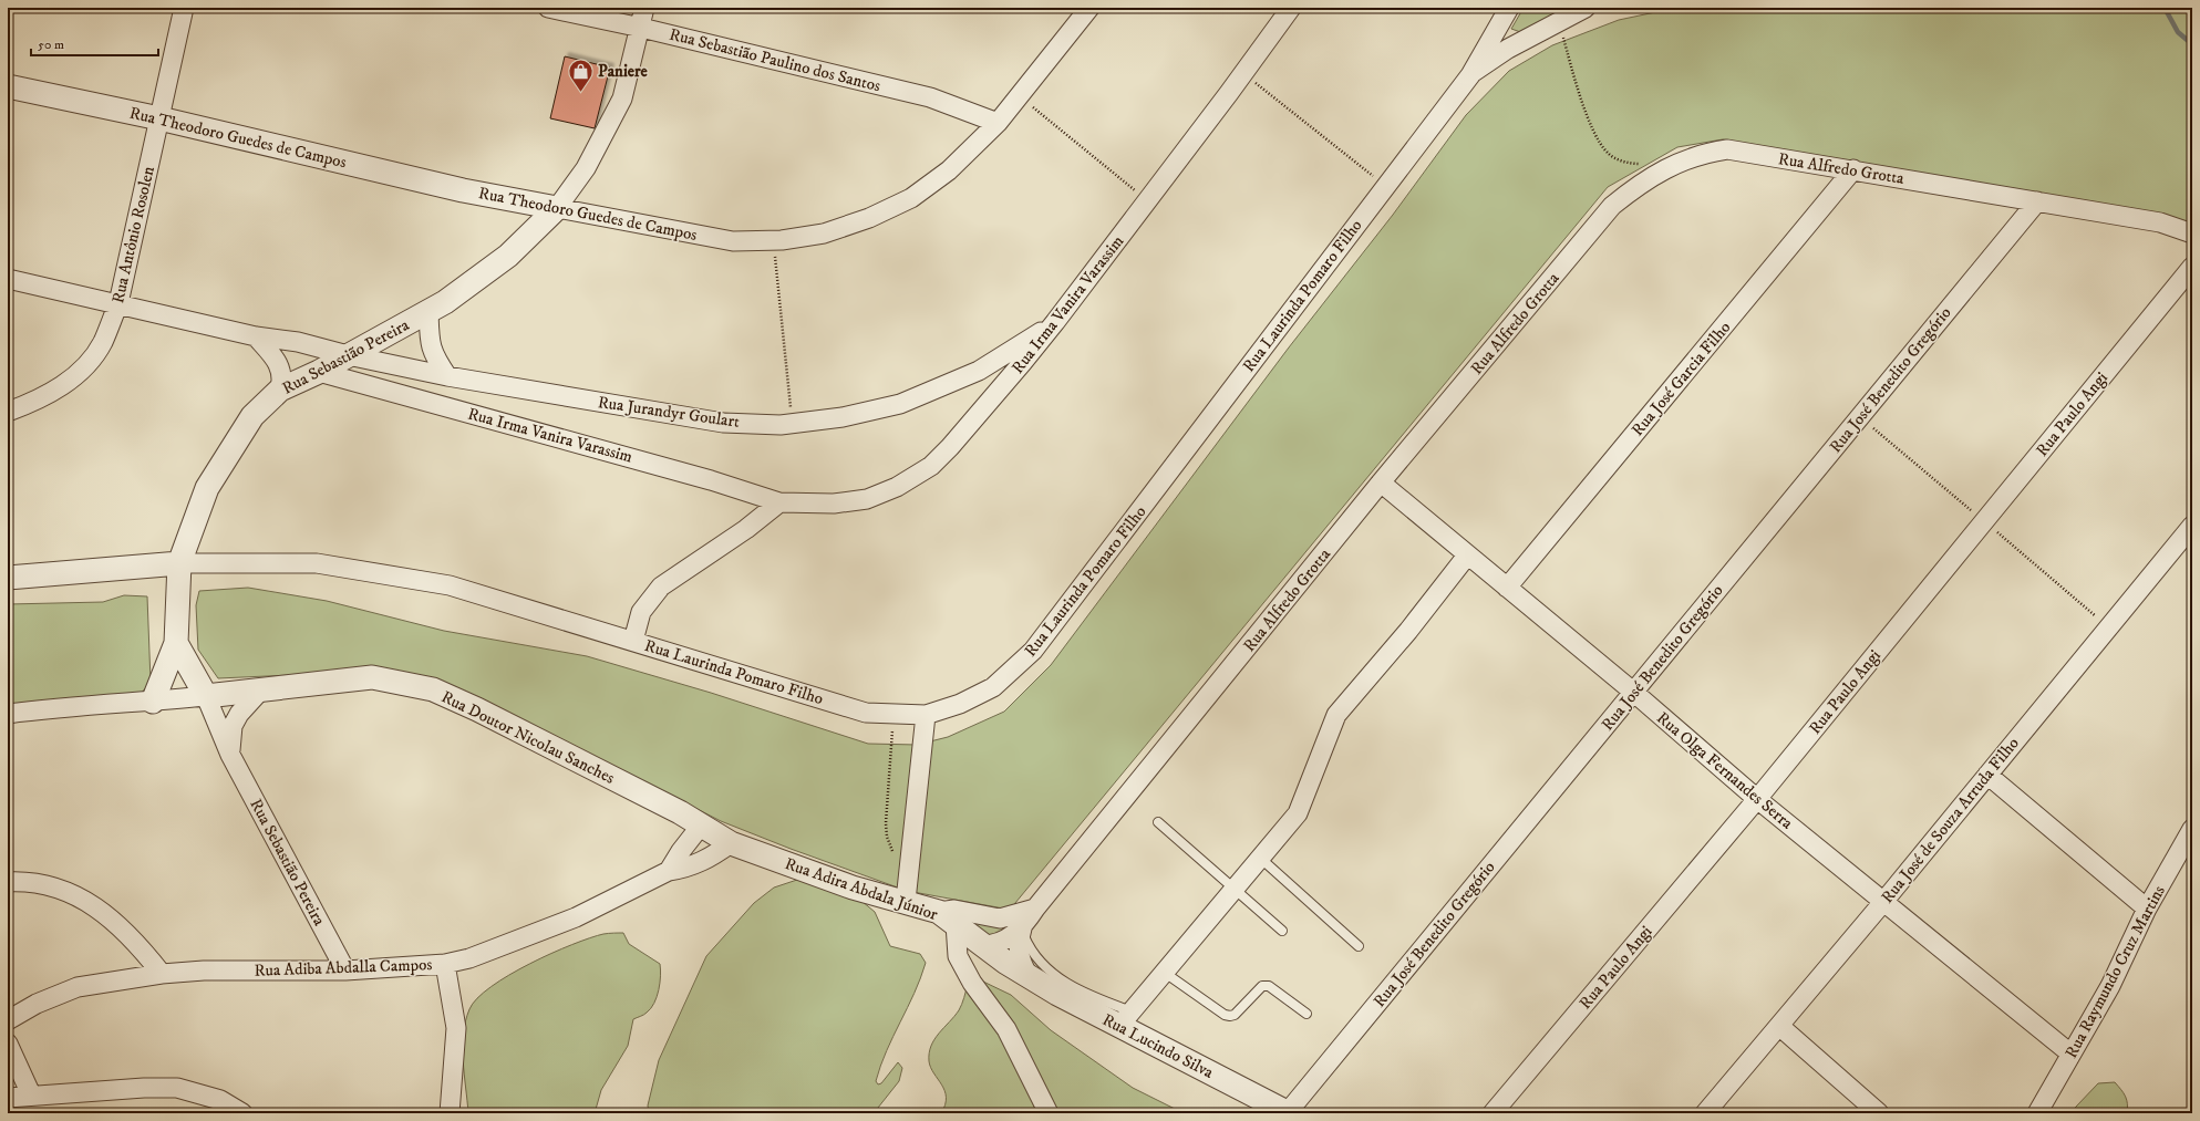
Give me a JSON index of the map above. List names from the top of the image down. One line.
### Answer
{"streets":{"street":["Rua Sebastião Paulino dos Santos","Rua Theodoro Guedes de Campos","Rua Alfredo Grotta","Rua Antônio Rosolen","Rua Laurinda Pomaro Filho","Rua Irma Vanira Varassim","Rua Sebastião Pereira","Rua José Garcia Filho","Rua José Benedito Gregório","Rua Jurandyr Goulart","Rua Paulo Angi","Rua Doutor Nicolau Sanches","Rua Olga Fernandes Serra","Rua José de Souza Arruda Filho","Rua Adira Abdala Júnior","Rua Adiba Abdalla Campos","Rua Raymundo Cruz Martins","Rua Lucindo Silva"]},"crossings":[["Rua Sebastião Paulino dos Santos","Rua Theodoro Guedes de Campos"],["Rua Sebastião Paulino dos Santos","Rua Sebastião Pereira"],["Rua Theodoro Guedes de Campos","Rua Antônio Rosolen"],["Rua Theodoro Guedes de Campos","Rua Sebastião Pereira"],["Rua Alfredo Grotta","Rua José Garcia Filho"],["Rua Alfredo Grotta","Rua José Benedito Gregório"],["Rua Alfredo Grotta","Rua Olga Fernandes Serra"],["Rua Alfredo Grotta","Rua Adira Abdala Júnior"],["Rua Antônio Rosolen","Rua Jurandyr Goulart"],["Rua Laurinda Pomaro Filho","Rua Sebastião Pereira"],["Rua Irma Vanira Varassim","Rua Sebastião Pereira"],["Rua Irma Vanira Varassim","Rua Jurandyr Goulart"],["Rua Sebastião Pereira","Rua Jurandyr Goulart"],["Rua Sebastião Pereira","Rua Doutor Nicolau Sanches"],["Rua Sebastião Pereira","Rua Adiba Abdalla Campos"],["Rua José Garcia Filho","Rua Olga Fernandes Serra"],["Rua José Benedito Gregório","Rua Olga Fernandes Serra"],["Rua José Benedito Gregório","Rua Lucindo Silva"],["Rua Paulo Angi","Rua Olga Fernandes Serra"],["Rua Doutor Nicolau Sanches","Rua Adira Abdala Júnior"],["Rua Doutor Nicolau Sanches","Rua Adiba Abdalla Campos"],["Rua Olga Fernandes Serra","Rua José de Souza Arruda Filho"],["Rua Olga Fernandes Serra","Rua Raymundo Cruz Martins"],["Rua Adira Abdala Júnior","Rua Adiba Abdalla Campos"],["Rua Adira Abdala Júnior","Rua Lucindo Silva"]],"places":{"shop":["Paniere"]},"scale_bar":"50 m"}
